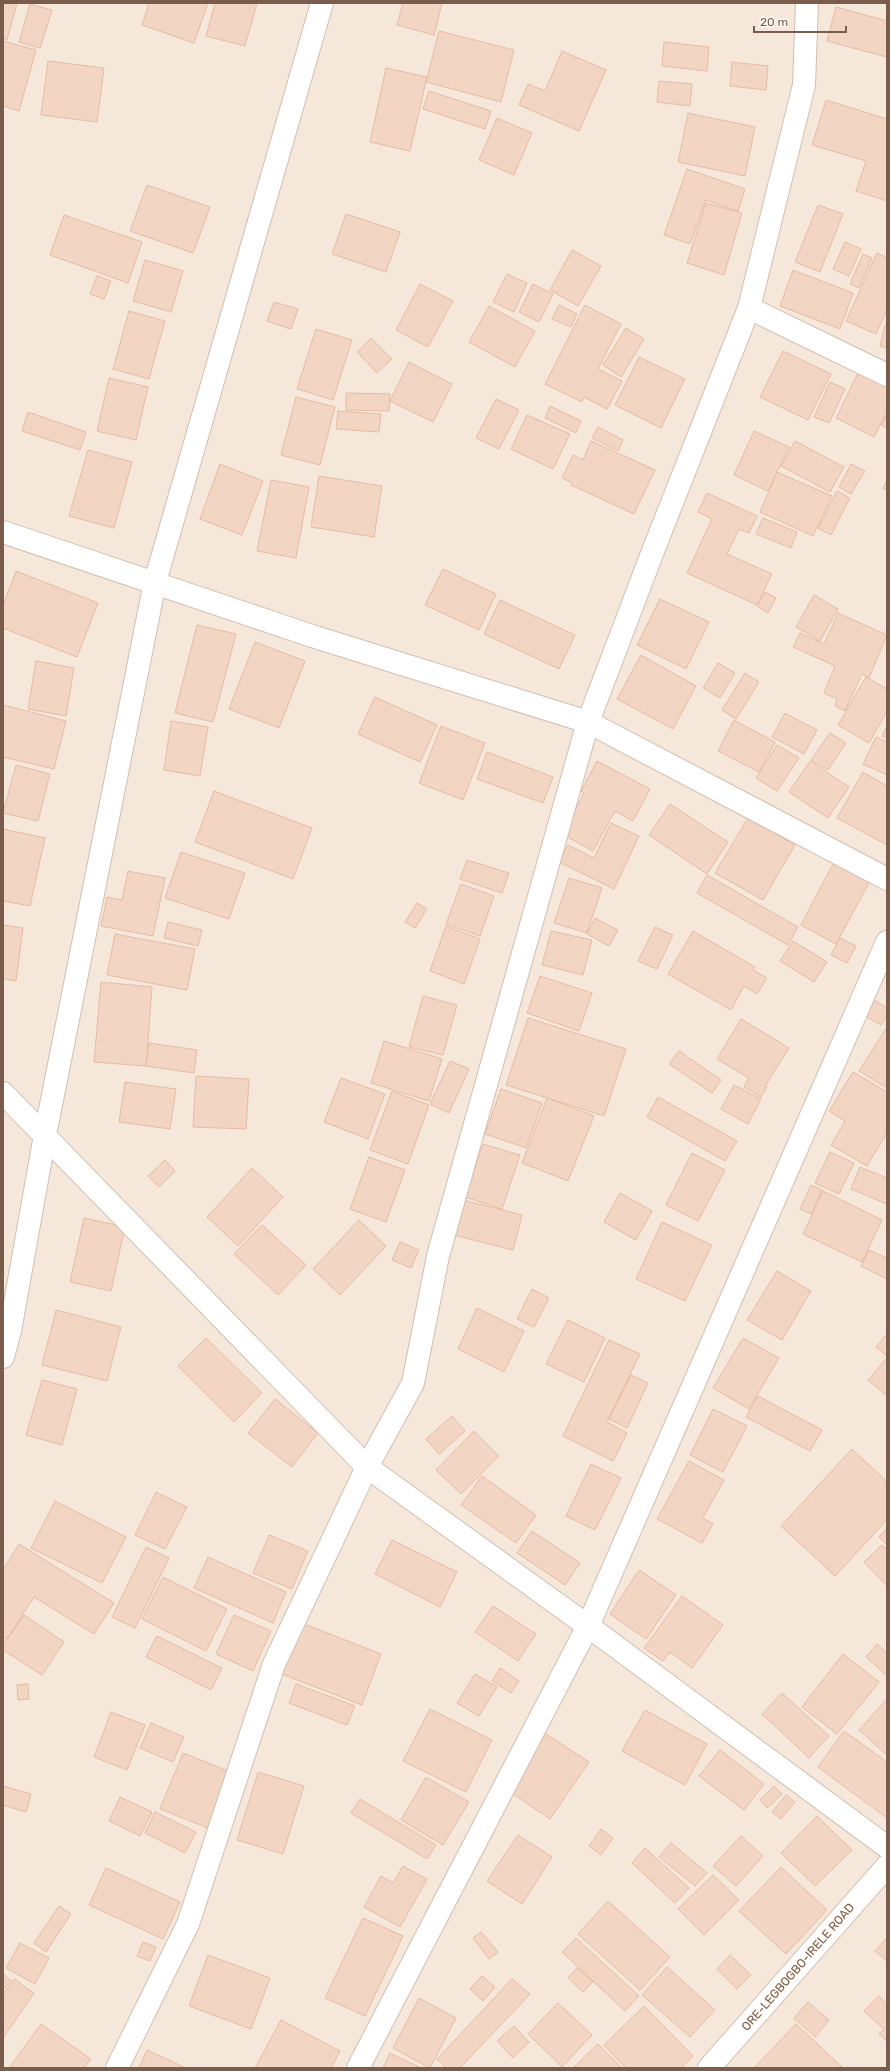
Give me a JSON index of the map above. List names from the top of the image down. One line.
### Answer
{"streets":{"street":["ORE-LEGBOGBO-IRELE ROAD"]},"scale_bar":"20 m"}
